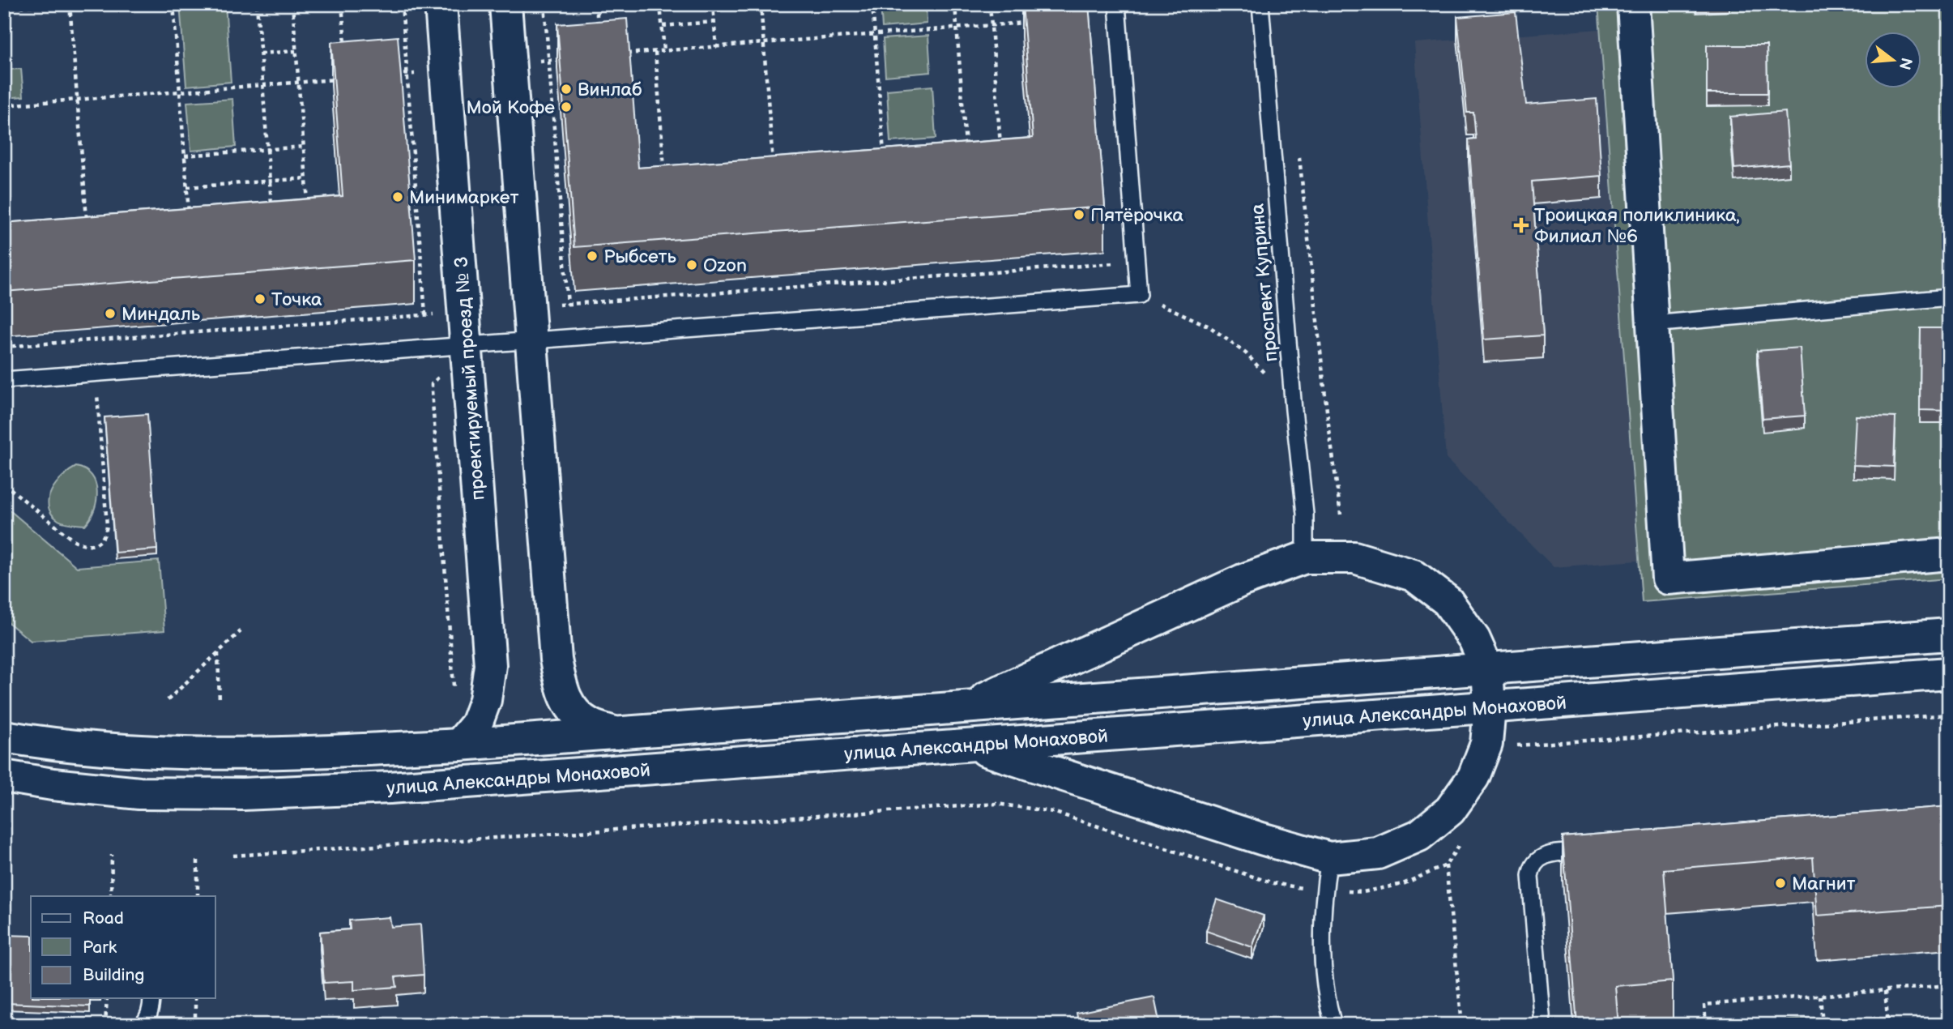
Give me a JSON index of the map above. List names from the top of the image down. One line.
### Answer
{"streets":{"main road":["проектируемый проезд № 3","улица Александры Монаховой"],"lane":["проспект Куприна"]},"crossings":[["проектируемый проезд № 3","улица Александры Монаховой"]],"places":{"other":["Винлаб","Мой Кофе","Минимаркет","Пятёрочка","Рыбсеть","Ozon","Точка","Миндаль","Магнит"],"health":["Троицкая поликлиника, Филиал №6"]},"legend":["Road","Park","Building"],"north":"right"}
